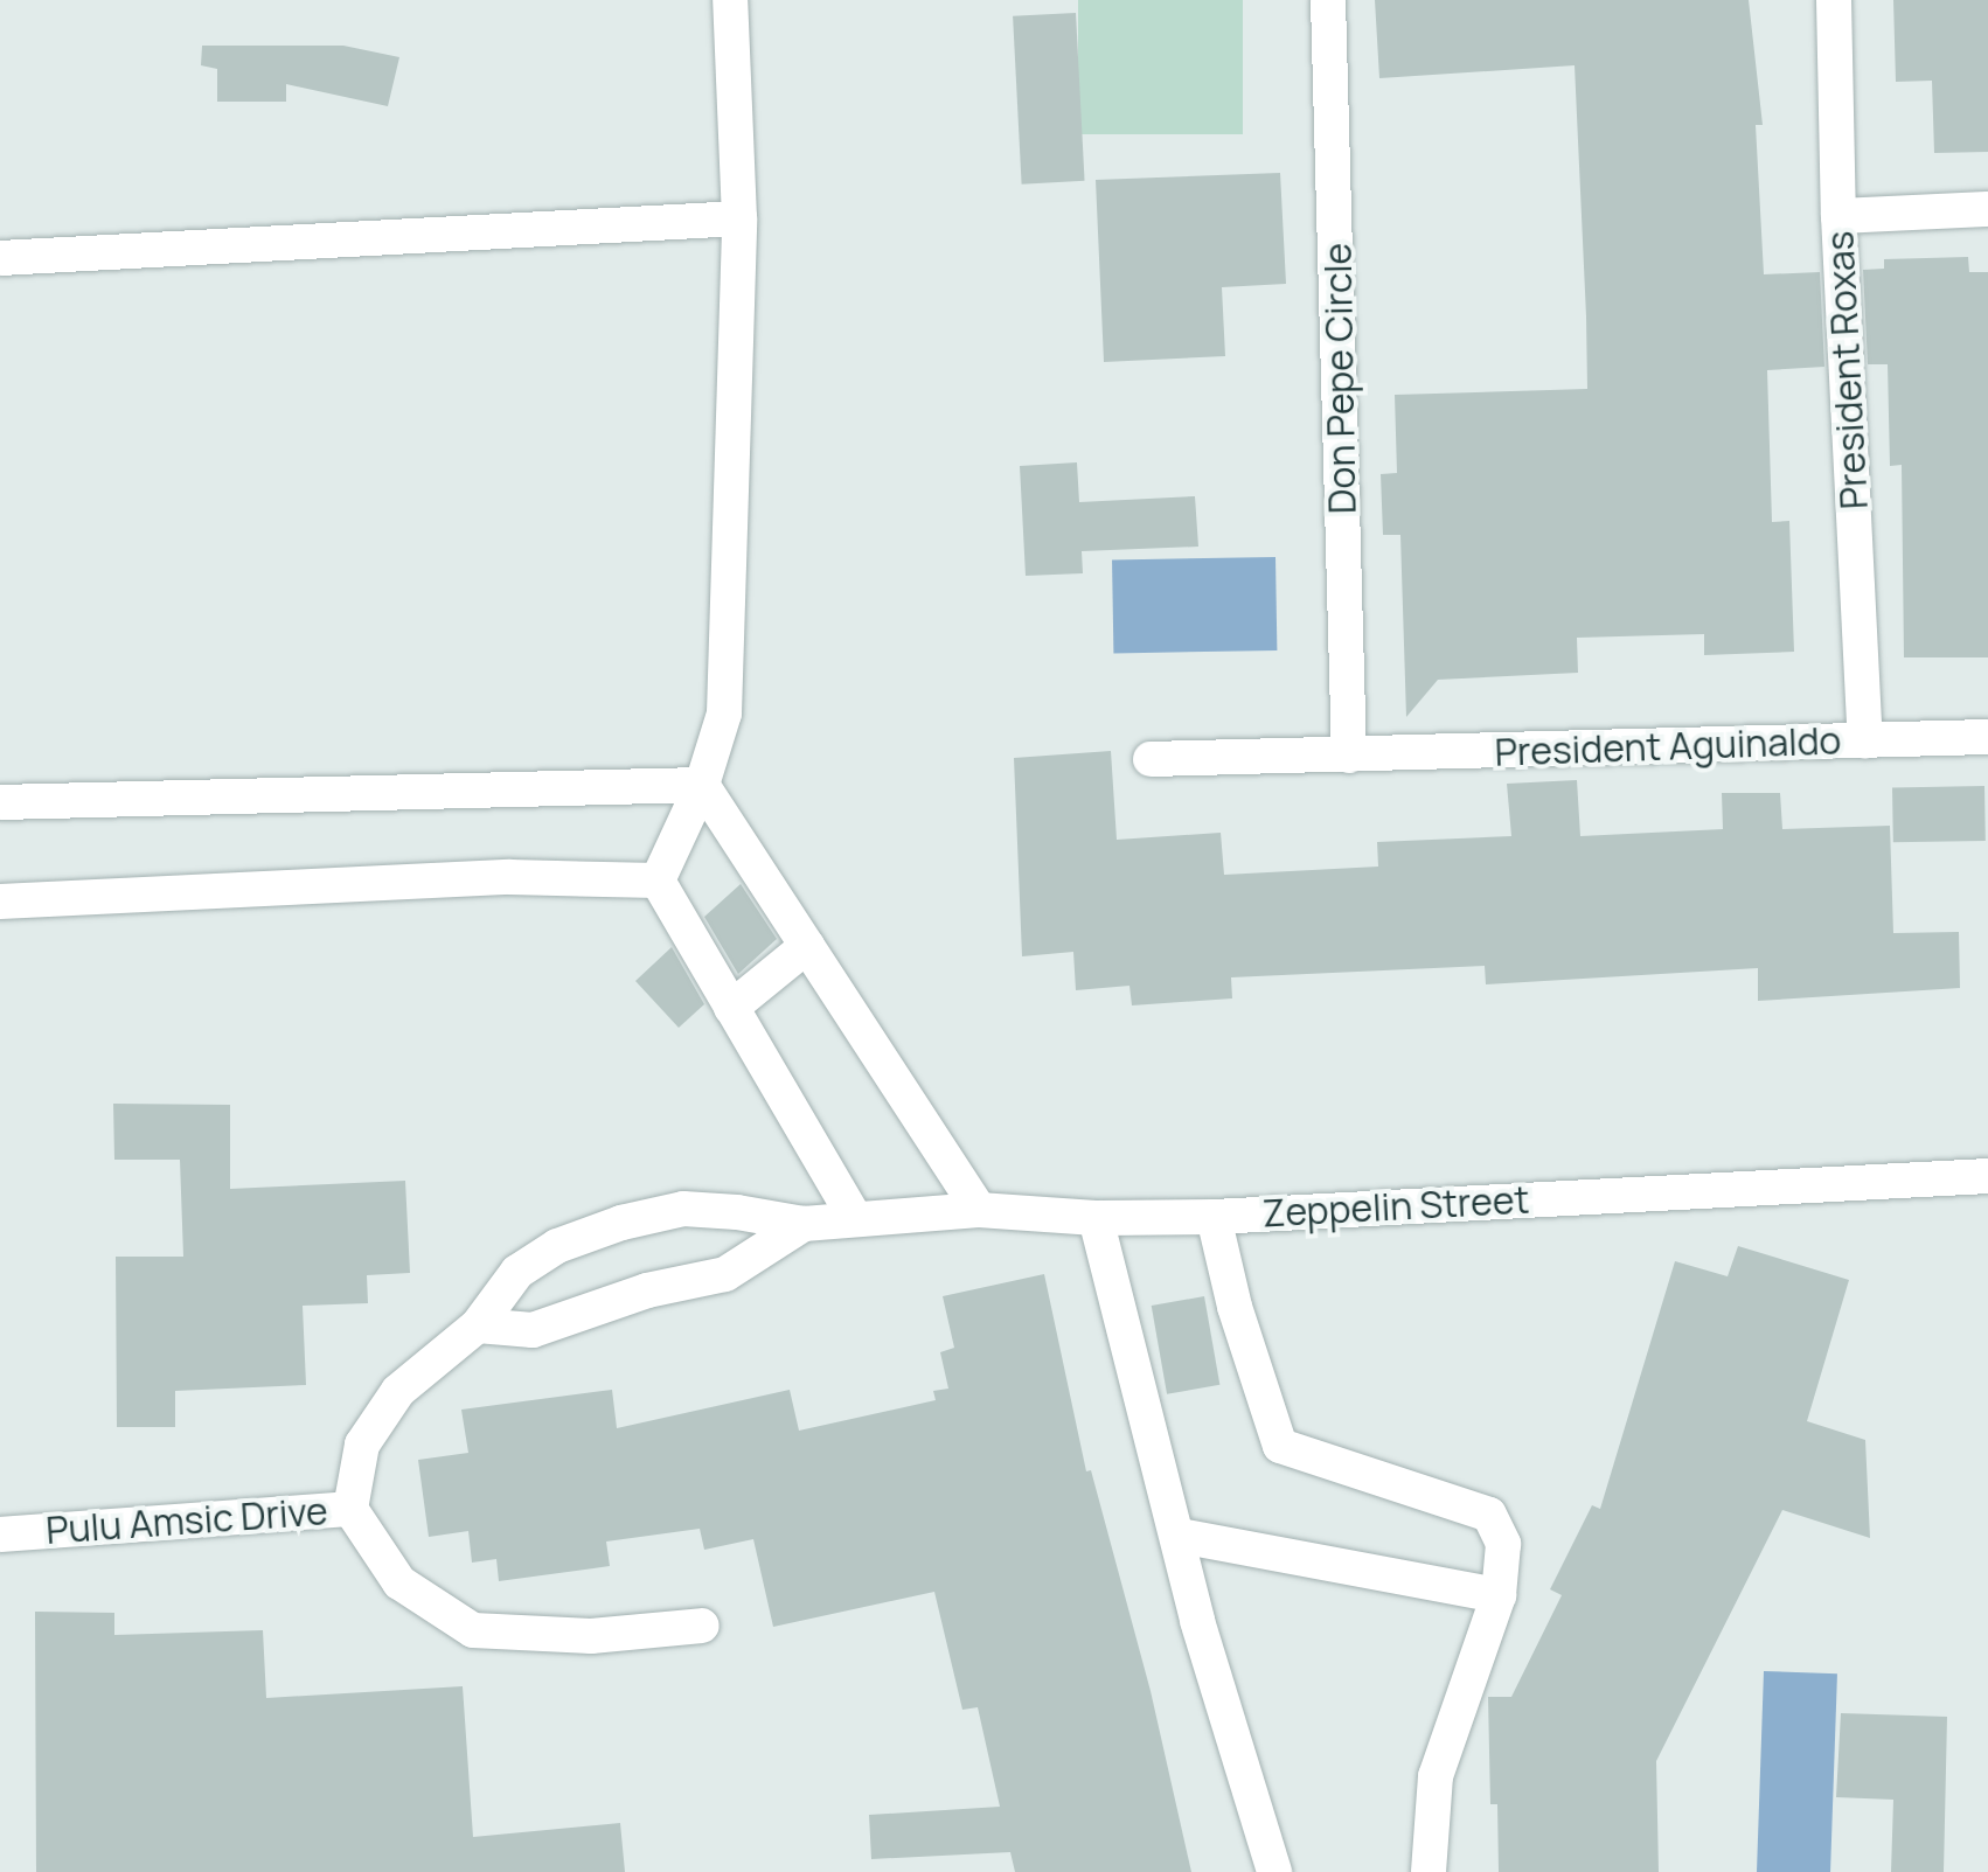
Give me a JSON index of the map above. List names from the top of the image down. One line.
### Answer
{"streets":{"street":["President Roxas","Don Pepe Circle","President Aguinaldo","Zeppelin Street","Pulu Amsic Drive"]},"crossings":[["President Roxas","President Aguinaldo"],["Don Pepe Circle","President Aguinaldo"],["Zeppelin Street","Pulu Amsic Drive"]]}
